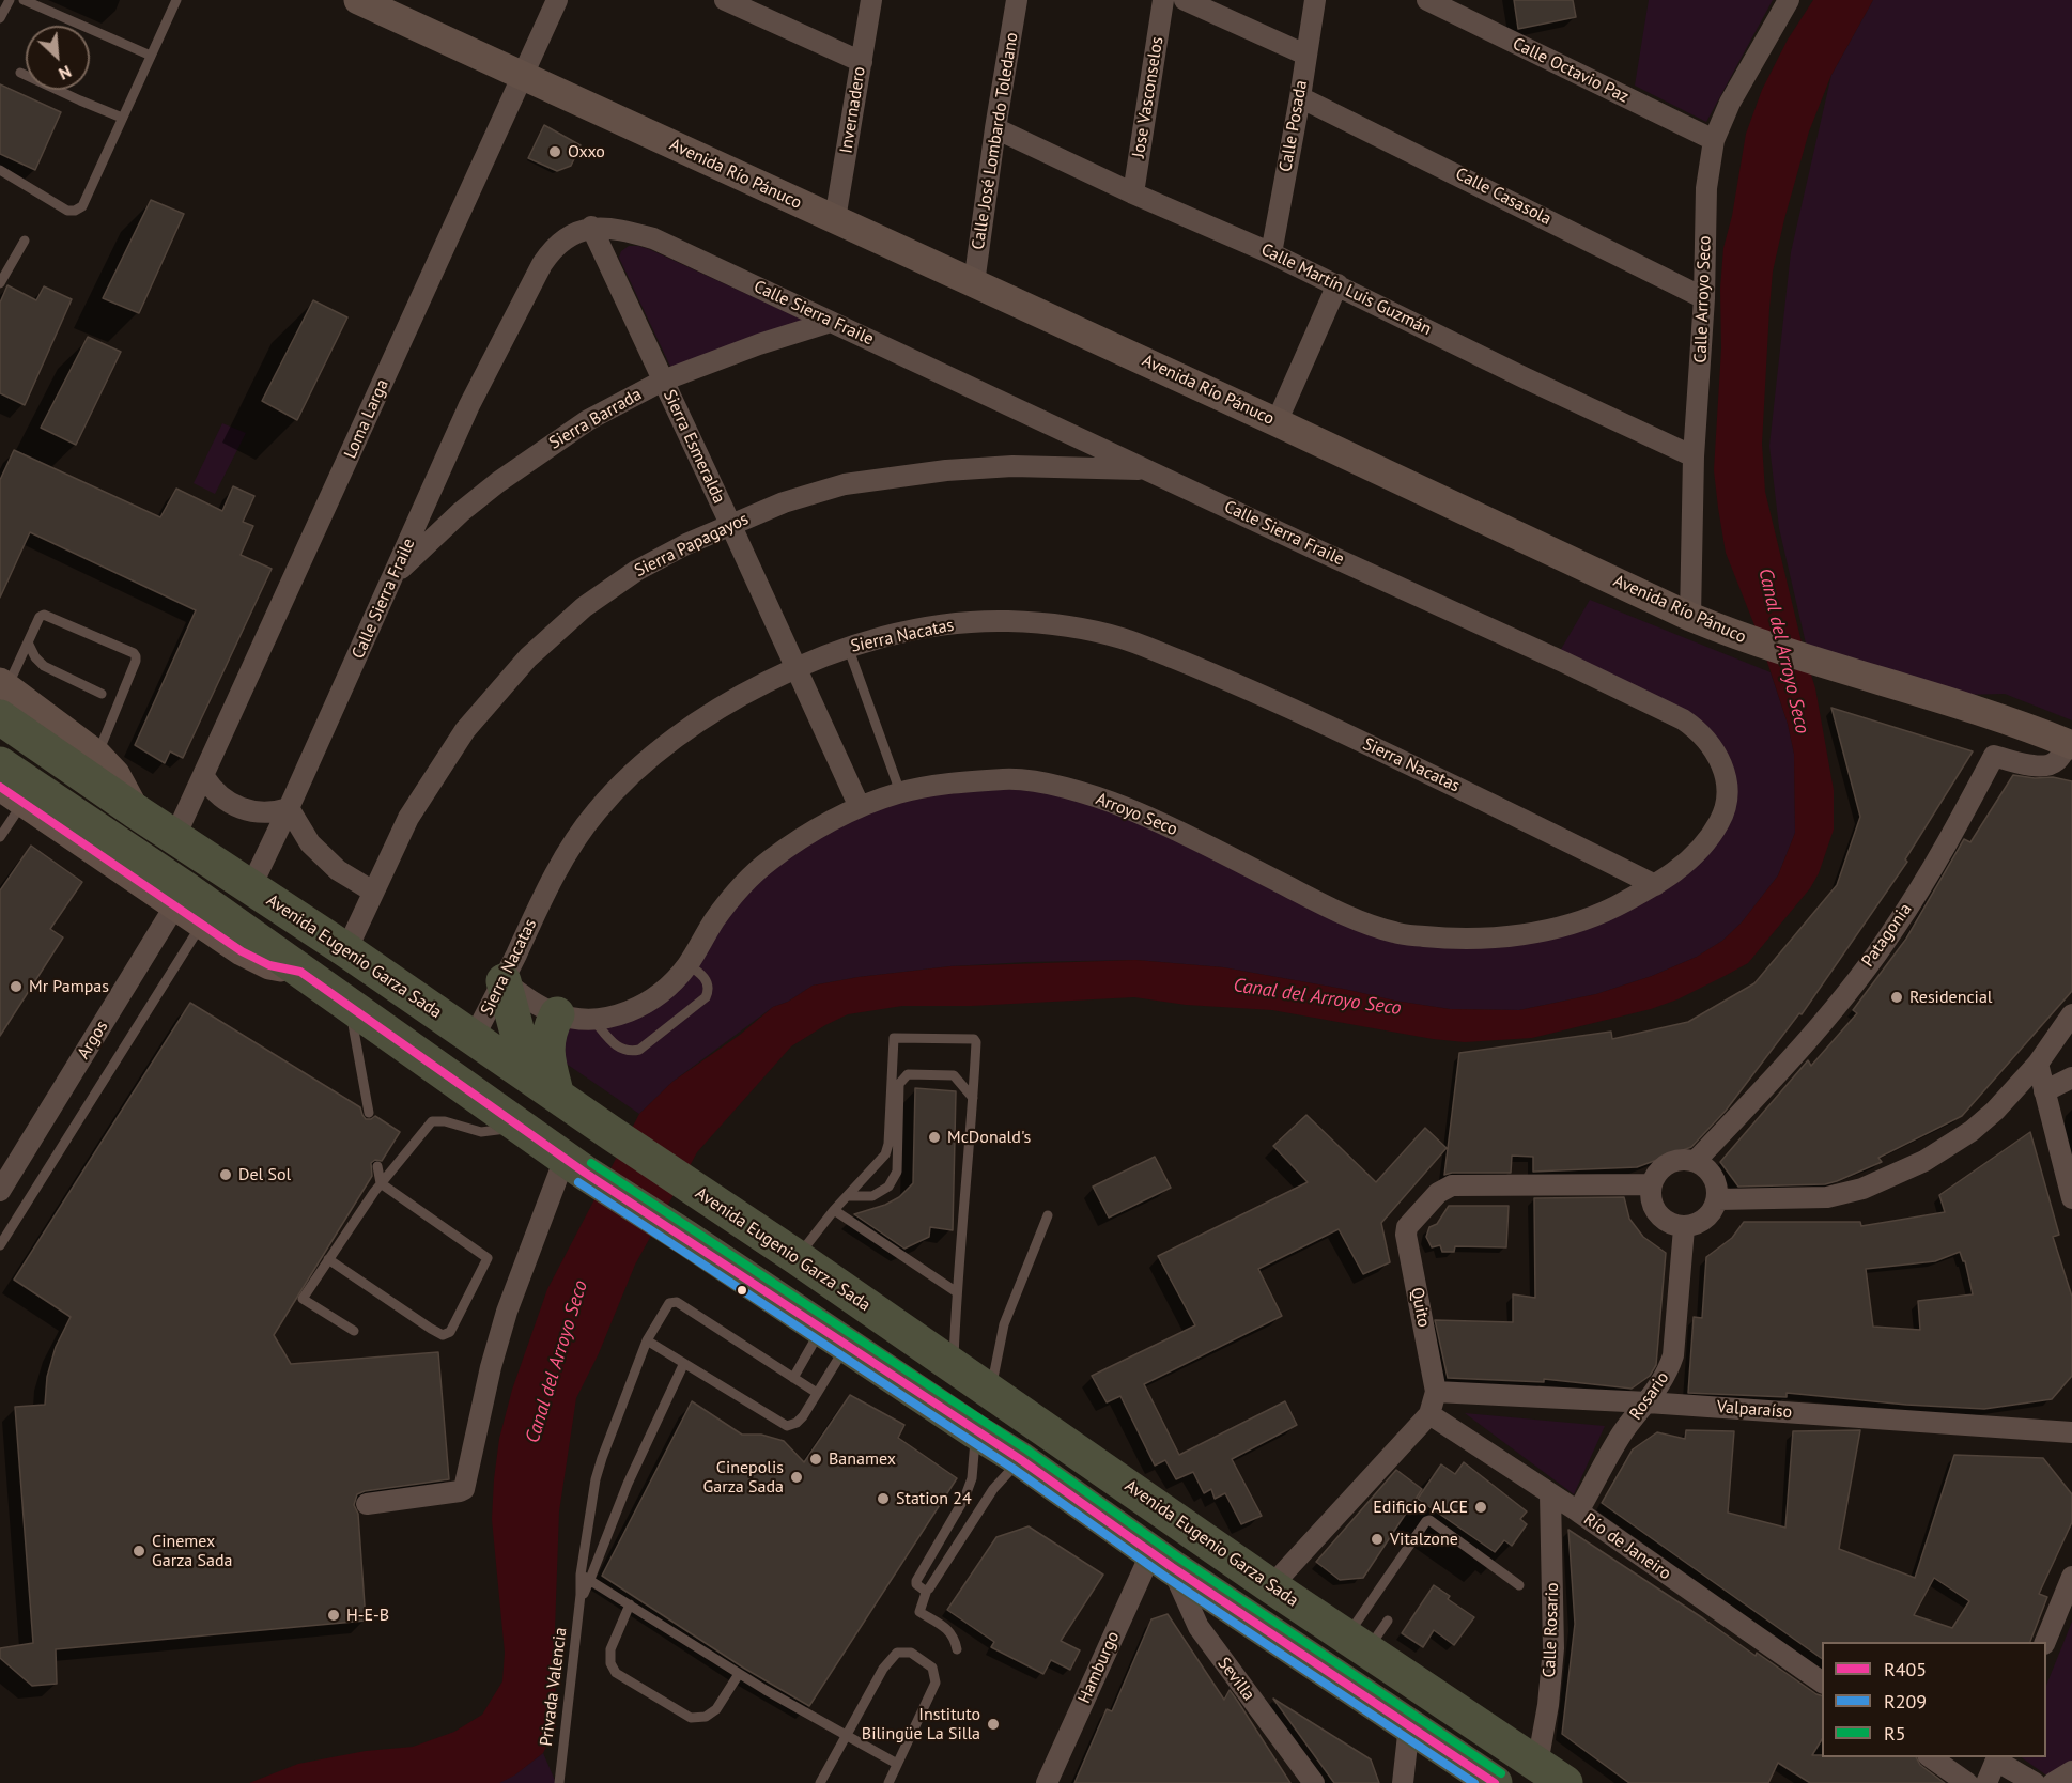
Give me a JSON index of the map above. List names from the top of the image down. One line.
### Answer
{"streets":{"highway":["Avenida Eugenio Garza Sada"],"street":["Calle Octavio Paz","Jose Vasconselos","Invernadero","Calle Posada","Calle José Lombardo Toledano","Avenida Río Pánuco","Calle Casasola","Calle Martín Luis Guzmán","Calle Arroyo Seco","Calle Sierra Fraile","Loma Larga","Sierra Barrada","Sierra Esmeralda","Sierra Papagayos","Sierra Nacatas","Arroyo Seco","Patagonia","Argos","Quito","Rosario","Valparaíso","Río de Janeiro","Calle Rosario","Hamburgo","Sevilla"],"lane":["Privada Valencia"]},"crossings":[["Calle Octavio Paz","Calle Arroyo Seco"],["Jose Vasconselos","Calle Martín Luis Guzmán"],["Invernadero","Avenida Río Pánuco"],["Calle Posada","Calle Casasola"],["Calle Posada","Calle Martín Luis Guzmán"],["Calle José Lombardo Toledano","Avenida Río Pánuco"],["Calle José Lombardo Toledano","Calle Martín Luis Guzmán"],["Avenida Río Pánuco","Calle Arroyo Seco"],["Avenida Río Pánuco","Loma Larga"],["Avenida Río Pánuco","Patagonia"],["Calle Casasola","Calle Arroyo Seco"],["Calle Martín Luis Guzmán","Calle Arroyo Seco"],["Calle Sierra Fraile","Sierra Barrada"],["Calle Sierra Fraile","Sierra Esmeralda"],["Calle Sierra Fraile","Sierra Papagayos"],["Calle Sierra Fraile","Arroyo Seco"],["Calle Sierra Fraile","Avenida Eugenio Garza Sada"],["Loma Larga","Avenida Eugenio Garza Sada"],["Sierra Barrada","Sierra Esmeralda"],["Sierra Esmeralda","Sierra Papagayos"],["Sierra Esmeralda","Sierra Nacatas"],["Sierra Esmeralda","Arroyo Seco"],["Sierra Papagayos","Avenida Eugenio Garza Sada"],["Sierra Nacatas","Arroyo Seco"],["Sierra Nacatas","Avenida Eugenio Garza Sada"],["Patagonia","Quito"],["Patagonia","Rosario"],["Avenida Eugenio Garza Sada","Quito"],["Avenida Eugenio Garza Sada","Calle Rosario"],["Quito","Rosario"],["Quito","Valparaíso"],["Quito","Río de Janeiro"],["Rosario","Valparaíso"],["Rosario","Río de Janeiro"],["Río de Janeiro","Calle Rosario"],["Hamburgo","Sevilla"]],"water":["Canal del Arroyo Seco"],"places":["Oxxo","Mr Pampas","Residencial","McDonald's","Del Sol","Banamex","Cinepolis Garza Sada","Station 24","Edificio ALCE","Vitalzone","Cinemex Garza Sada","H-E-B","Instituto Bilingüe La Silla"],"lines":["transit line R405","transit line R5","transit line R209"],"legend":["R405","R209","R5"],"north":"bottom right"}
